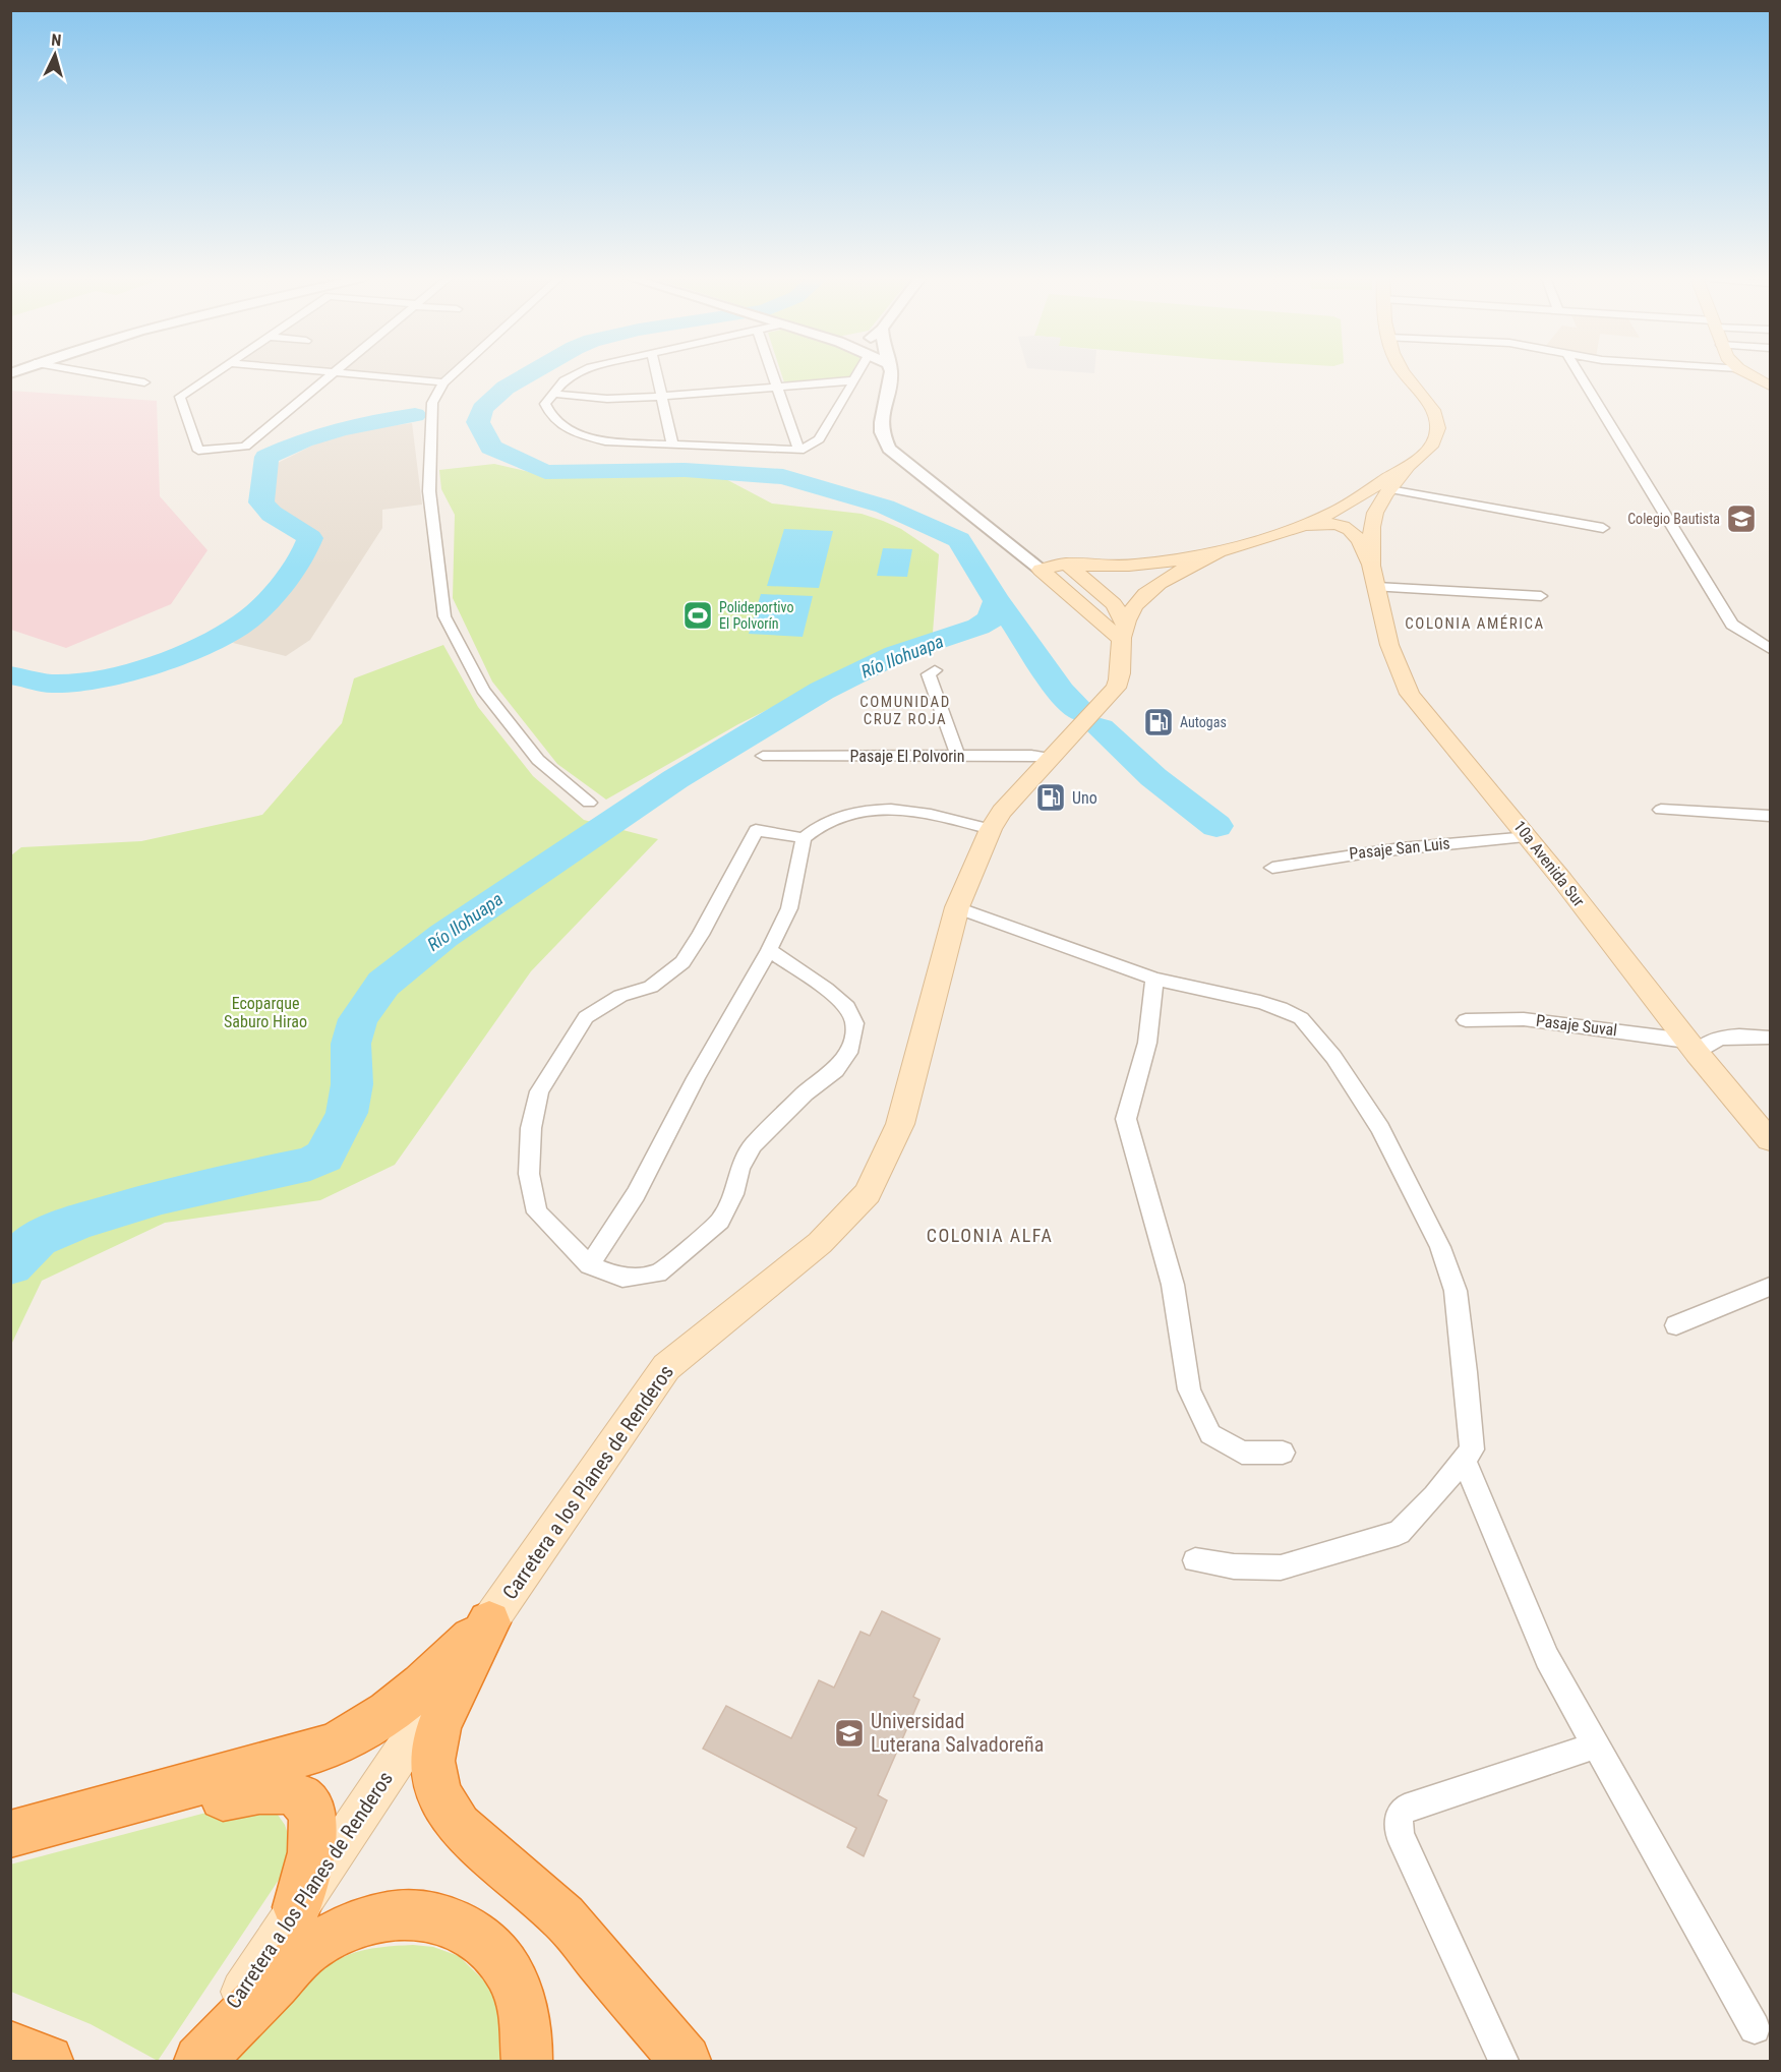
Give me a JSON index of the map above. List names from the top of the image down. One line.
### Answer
{"streets":{"main road":["10a Avenida Sur","Carretera a los Planes de Renderos"],"street":["Pasaje El Polvorin","Pasaje San Luis","Pasaje Suval"]},"crossings":[["Pasaje El Polvorin","Carretera a los Planes de Renderos"],["Pasaje San Luis","10a Avenida Sur"],["10a Avenida Sur","Pasaje Suval"]],"districts":["COLONIA AMÉRICA","COMUNIDAD CRUZ ROJA","COLONIA ALFA"],"water":["Río Ilohuapa"],"parks":["Ecoparque Saburo Hirao"],"places":{"school or university":["Colegio Bautista","Universidad Luterana Salvadoreña"],"sports":["Polideportivo El Polvorín"],"fuel station":["Autogas","Uno"]},"north":"top"}
